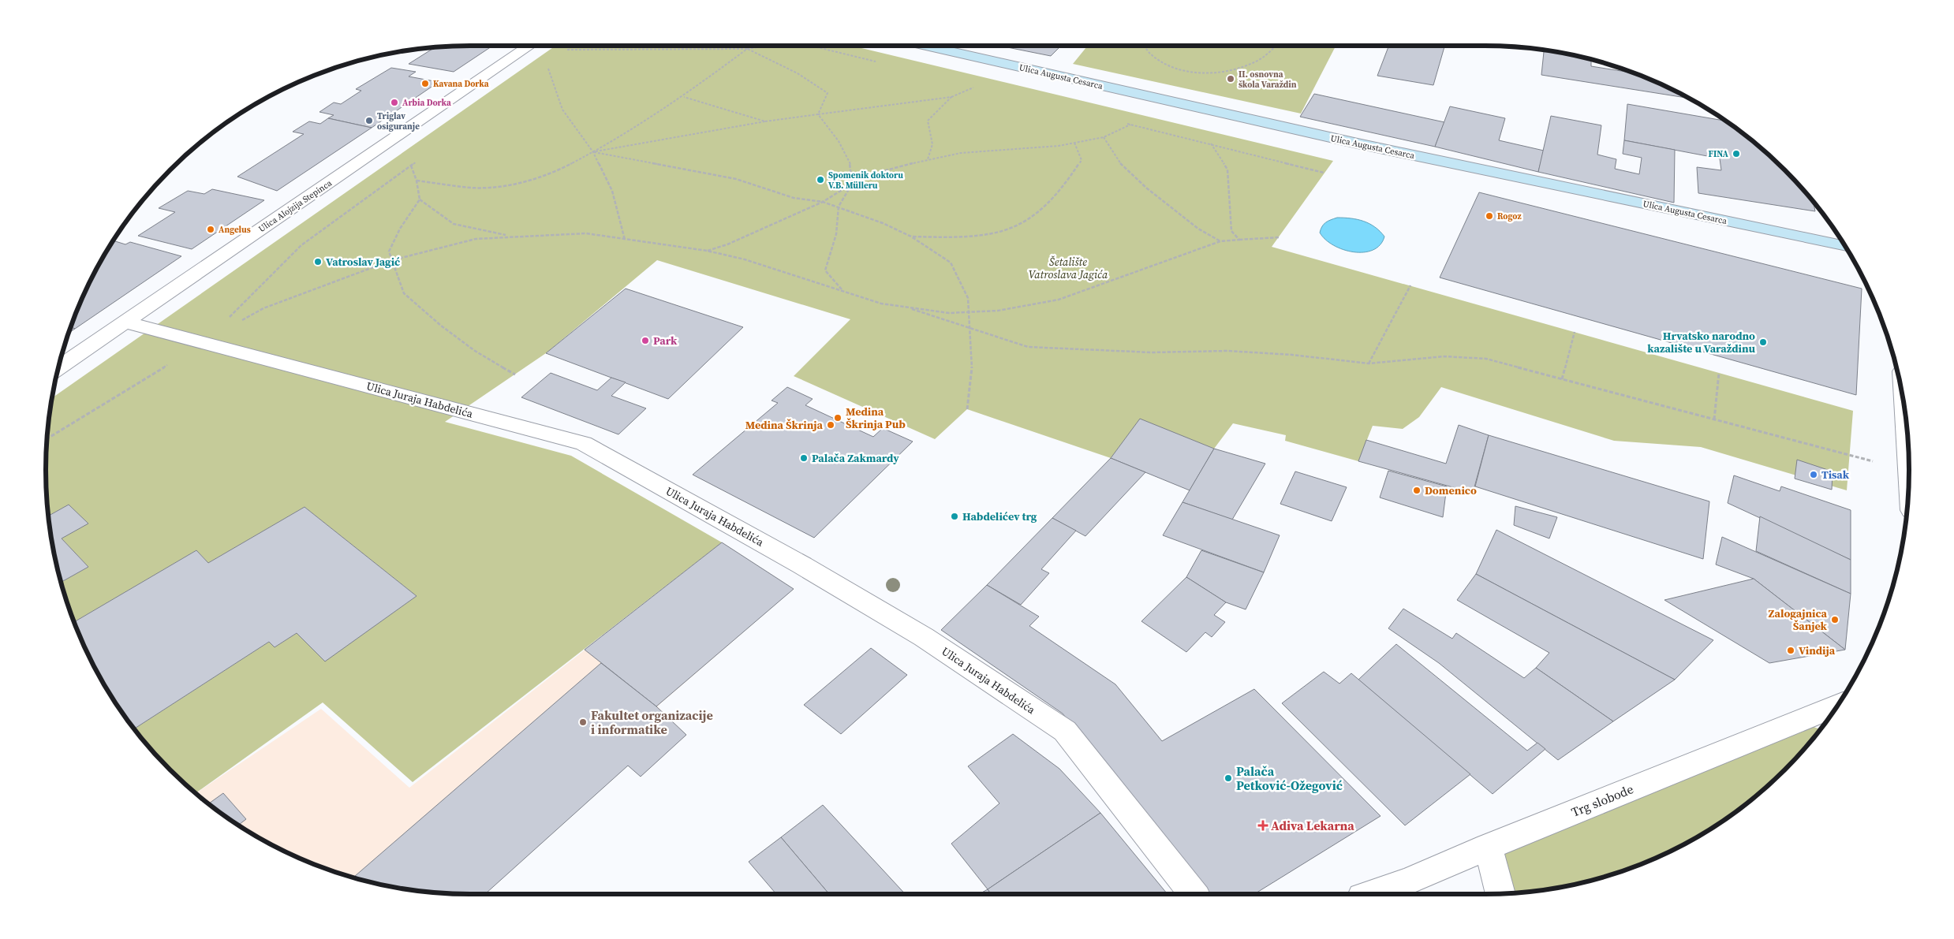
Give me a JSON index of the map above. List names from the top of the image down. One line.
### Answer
{"streets":{"main road":["Ulica Augusta Cesarca"],"street":["Ulica Alojzija Stepinca","Ulica Juraja Habdelića","Trg slobode"]},"crossings":[["Ulica Alojzija Stepinca","Ulica Juraja Habdelića"]],"parks":["Šetalište Vatroslava Jagića"],"places":{"other":["II. osnovna škola Varaždin","Kavana Dorka","Arbia Dorka","Triglav osiguranje","FINA","Spomenik doktoru V.B. Mülleru","Rogoz","Angelus","Vatroslav Jagić","Park","Hrvatsko narodno kazalište u Varaždinu","Medina Škrinja Pub","Medina Škrinja","Palača Zakmardy","Tisak","Domenico","Habdelićev trg","Zalogajnica Šanjek","Vindija","Fakultet organizacije i informatike","Palača Petković-Ožegović"],"health":["Adiva Lekarna"]}}
